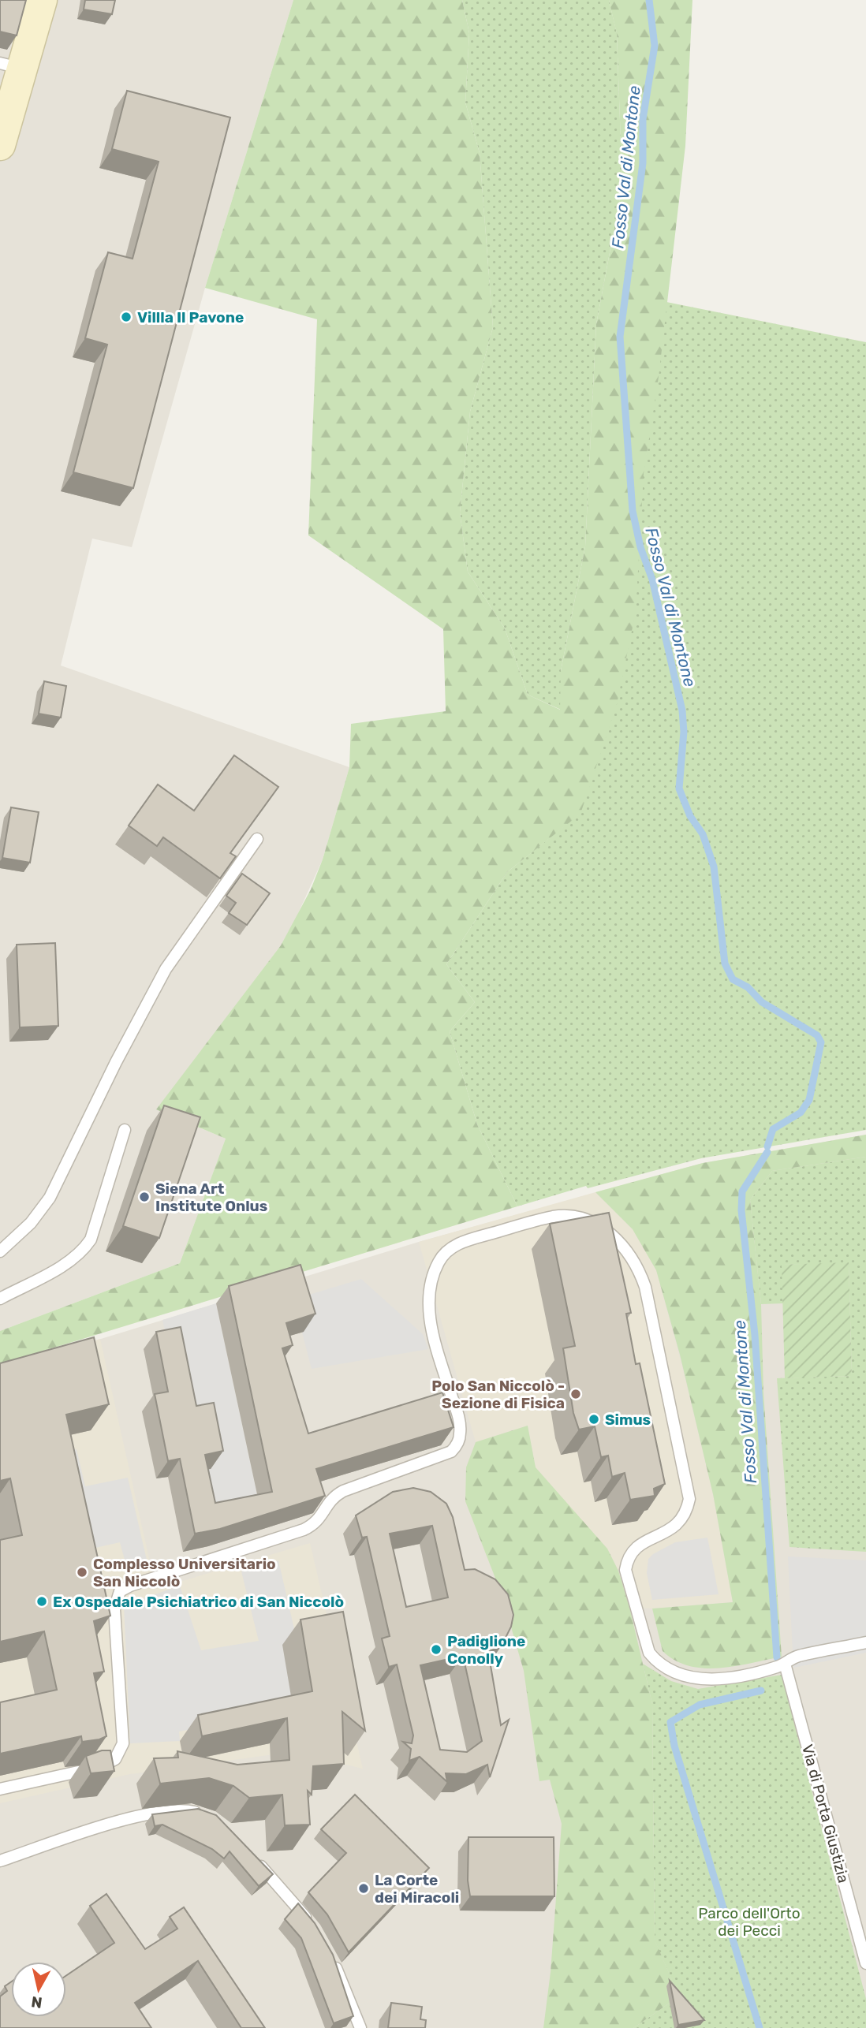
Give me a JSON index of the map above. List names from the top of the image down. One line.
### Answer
{"streets":{"lane":["Via di Porta Giustizia"]},"water":["Fosso Val di Montone"],"parks":["Parco dell'Orto dei Pecci"],"places":["Villla Il Pavone","Siena Art Institute Onlus","Polo San Niccolò - Sezione di Fisica","Simus","Complesso Universitario San Niccolò","Ex Ospedale Psichiatrico di San Niccolò","Padiglione Conolly","La Corte dei Miracoli"],"north":"bottom"}
